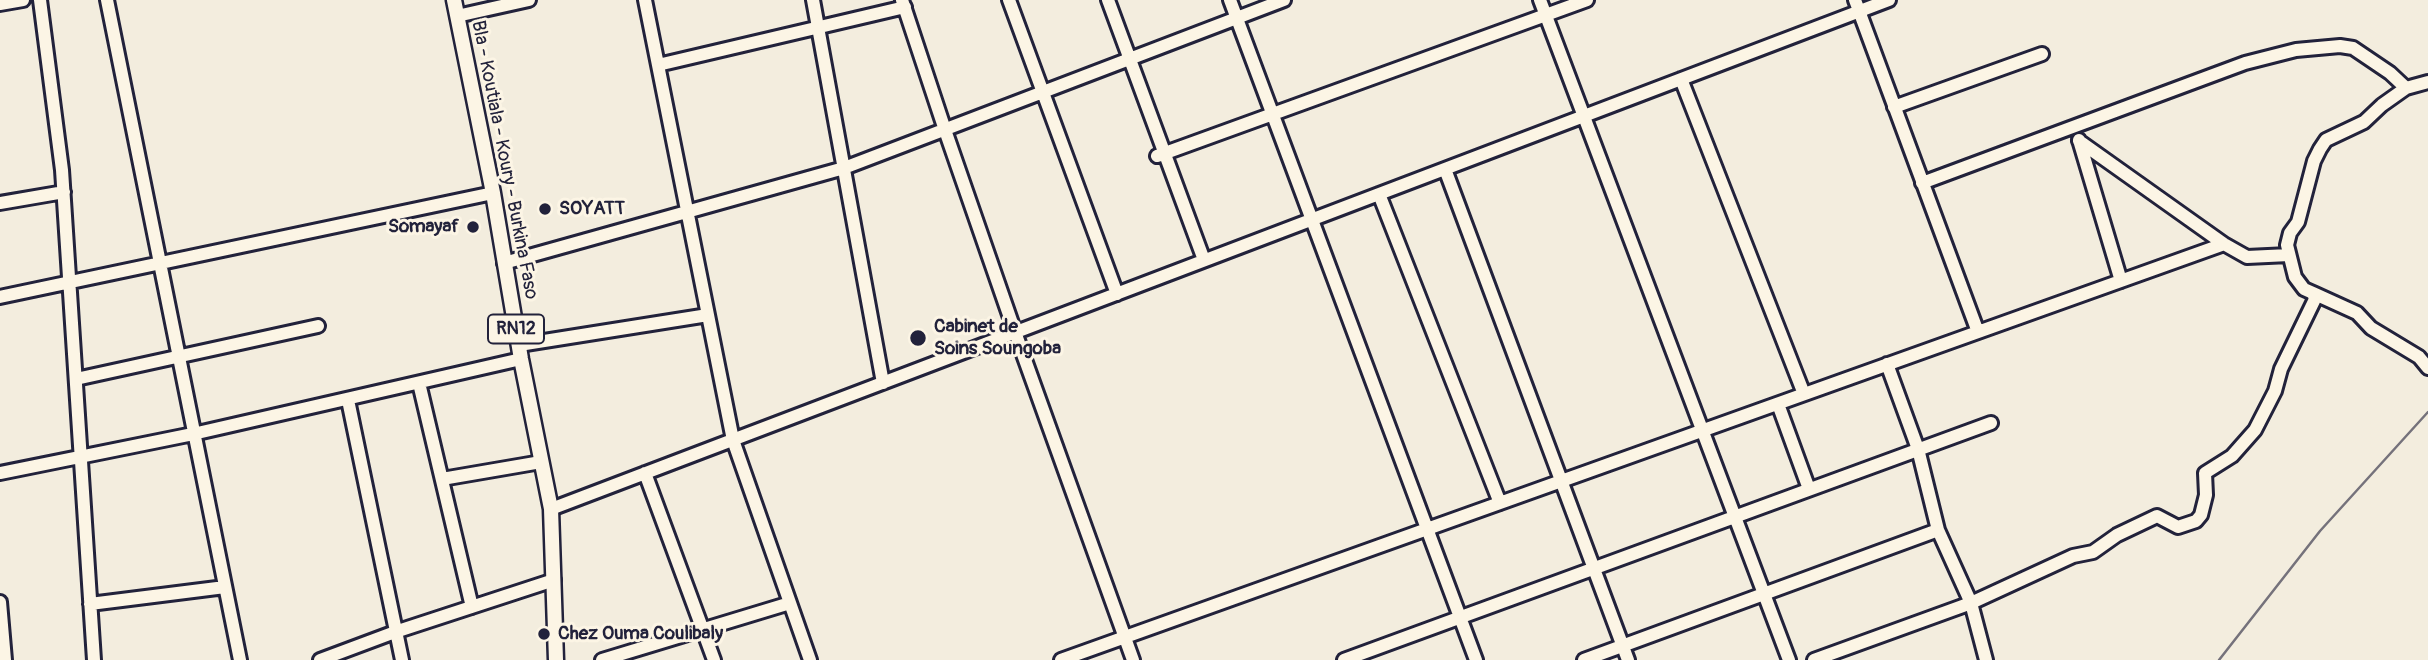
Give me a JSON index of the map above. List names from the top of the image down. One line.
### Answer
{"streets":{"main road":["Bla - Koutiala - Koury - Burkina Faso","RN12"]},"places":["SOYATT","Somayaf","Cabinet de Soins Soungoba","Chez Ouma Coulibaly"]}
